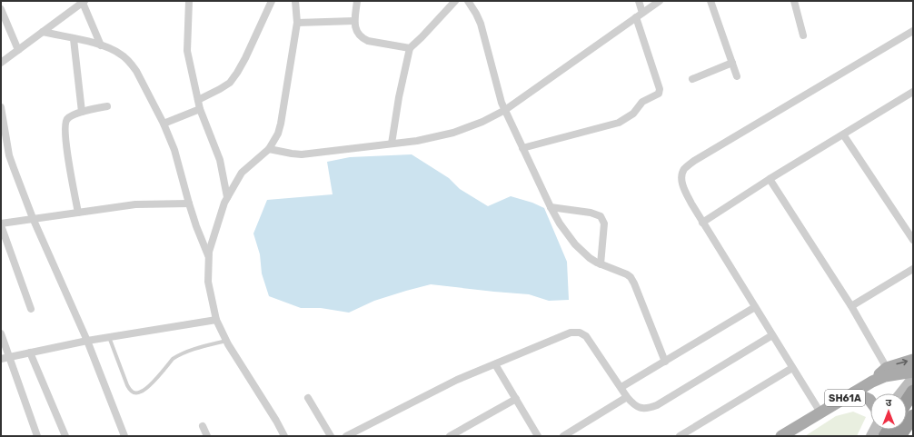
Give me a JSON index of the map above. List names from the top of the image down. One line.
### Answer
{"streets":{"main road":["SH61A"]},"north":"top"}
